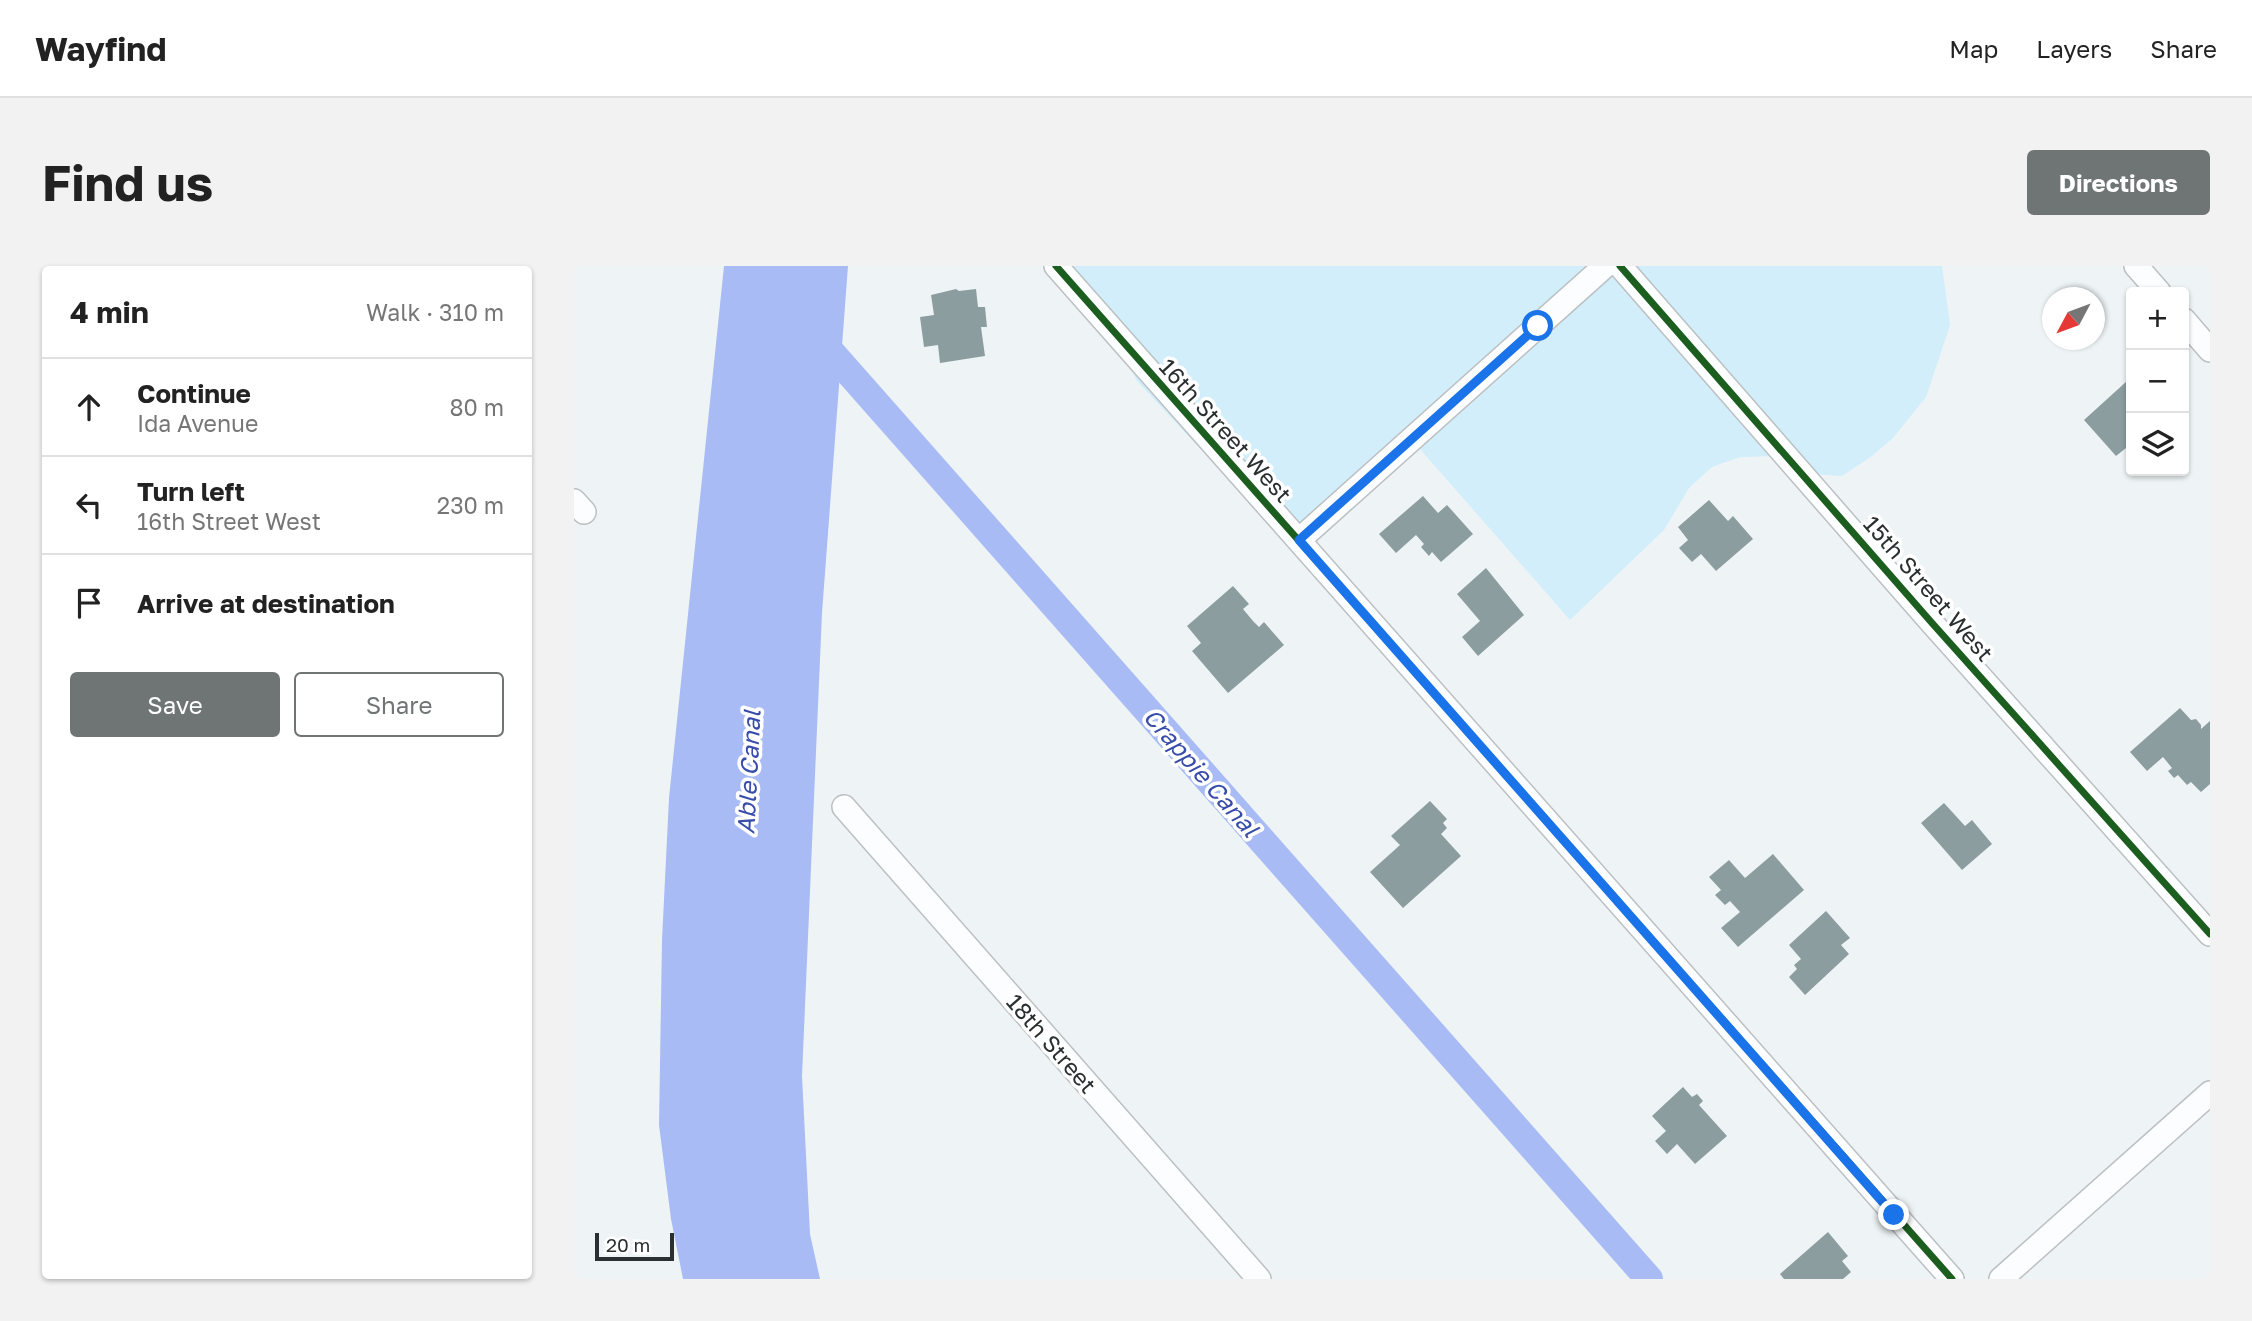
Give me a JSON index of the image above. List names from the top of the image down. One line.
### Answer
{"streets":{"street":["16th Street West","15th Street West","18th Street"]},"water":["Able Canal","Crappie Canal"],"scale_bar":"20 m","north":"bottom left","page":{"header":"Wayfind","nav":["Map","Layers","Share"],"buttons":["Directions",["Save","Share"]],"title":"Find us","heading":["4 min","Walk · 310 m"],"map_buttons":["+","−"],"list":[["Continue","Ida Avenue","80 m"],["Turn left","16th Street West","230 m"],"Arrive at destination"],"scale":"20 m"}}
